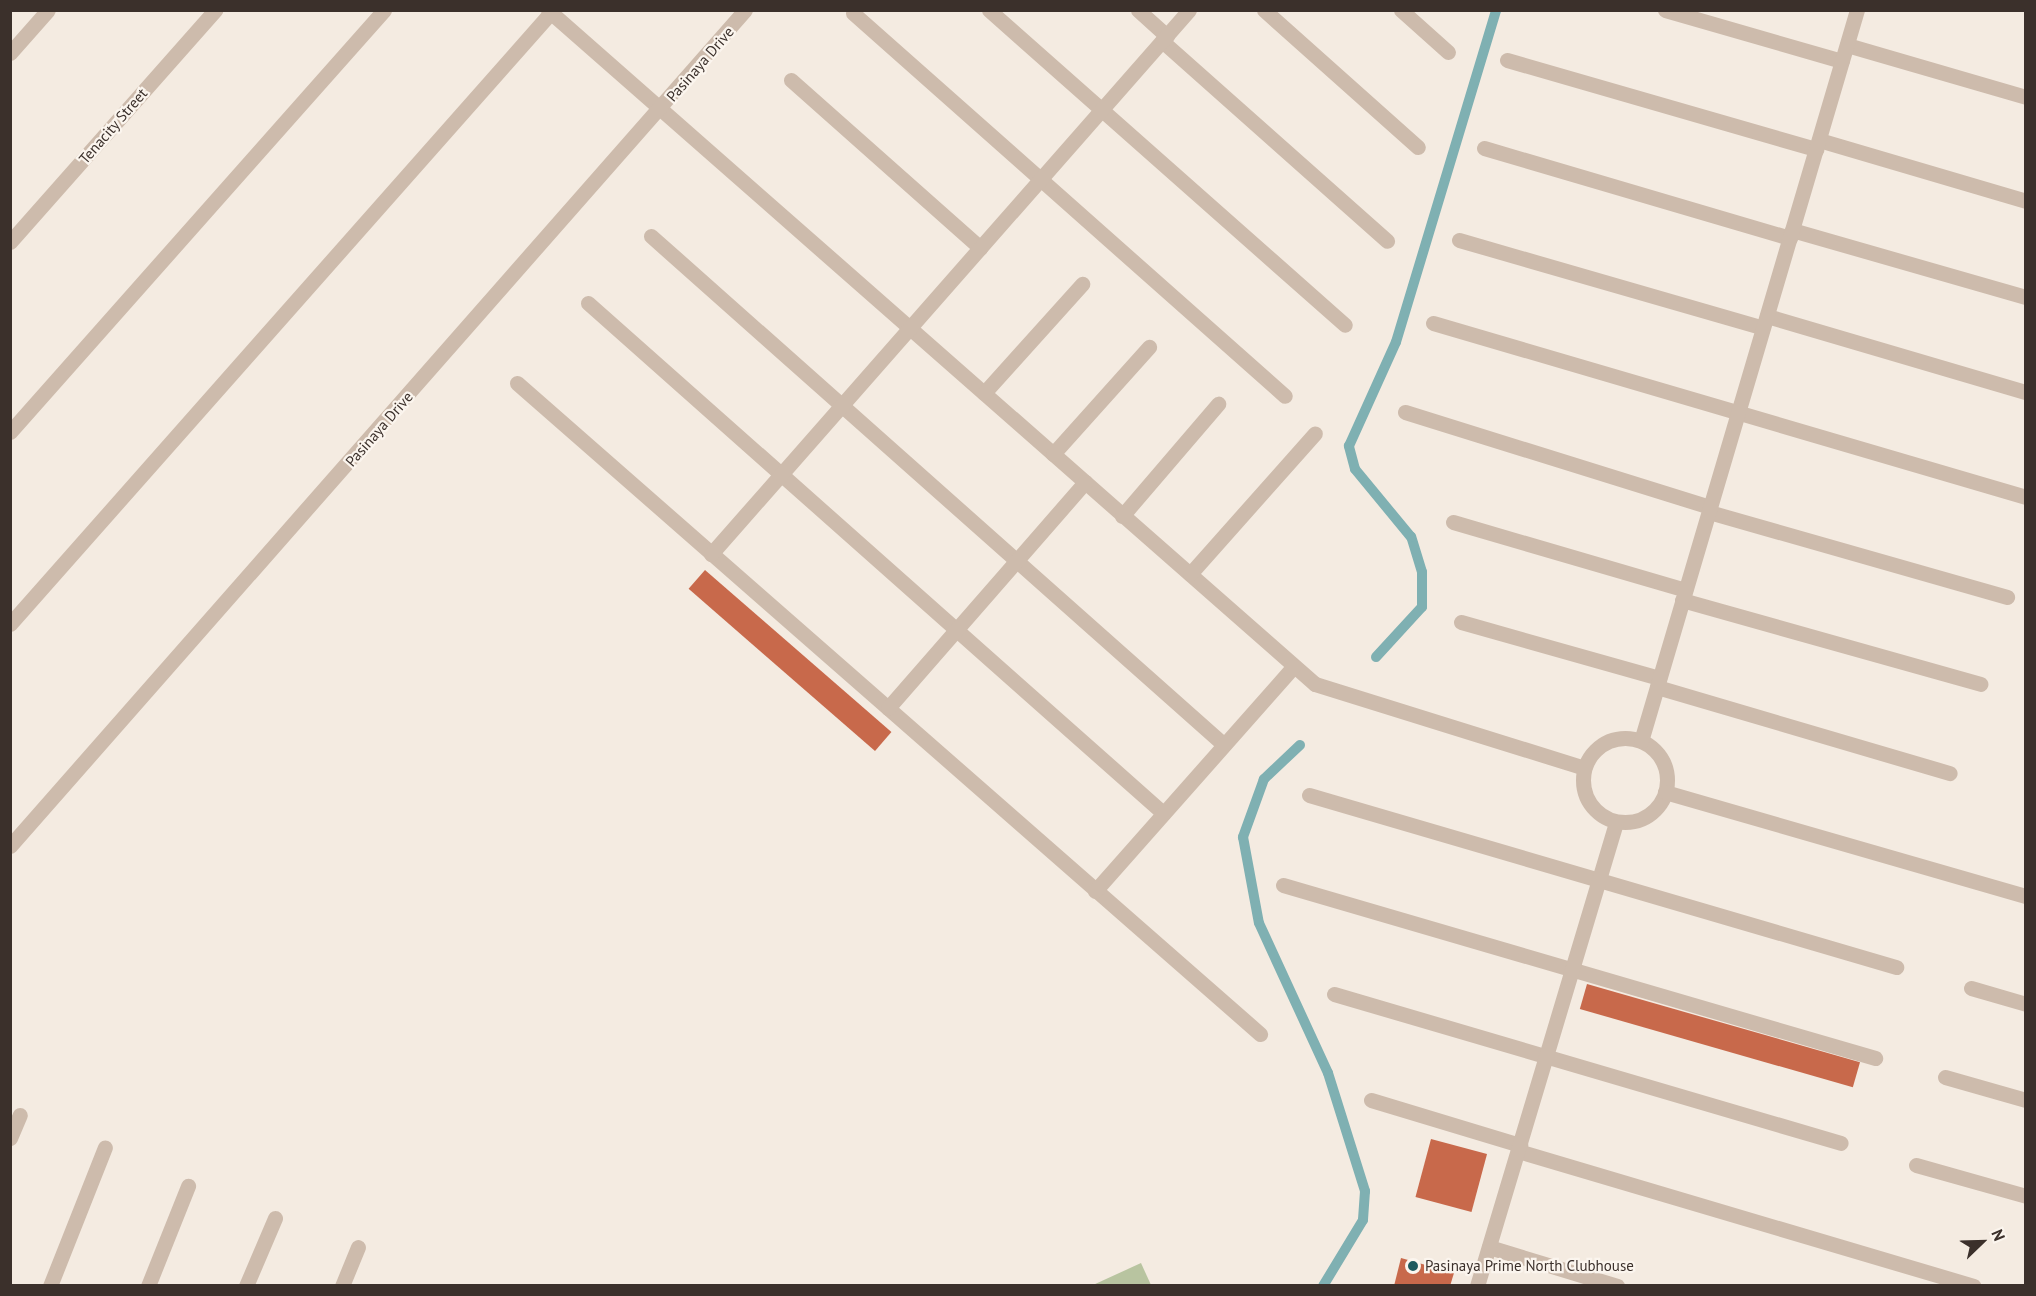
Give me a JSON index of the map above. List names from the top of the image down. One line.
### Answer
{"streets":{"street":["Pasinaya Drive","Tenacity Street"]},"places":["Pasinaya Prime North Clubhouse"],"north":"top right"}
